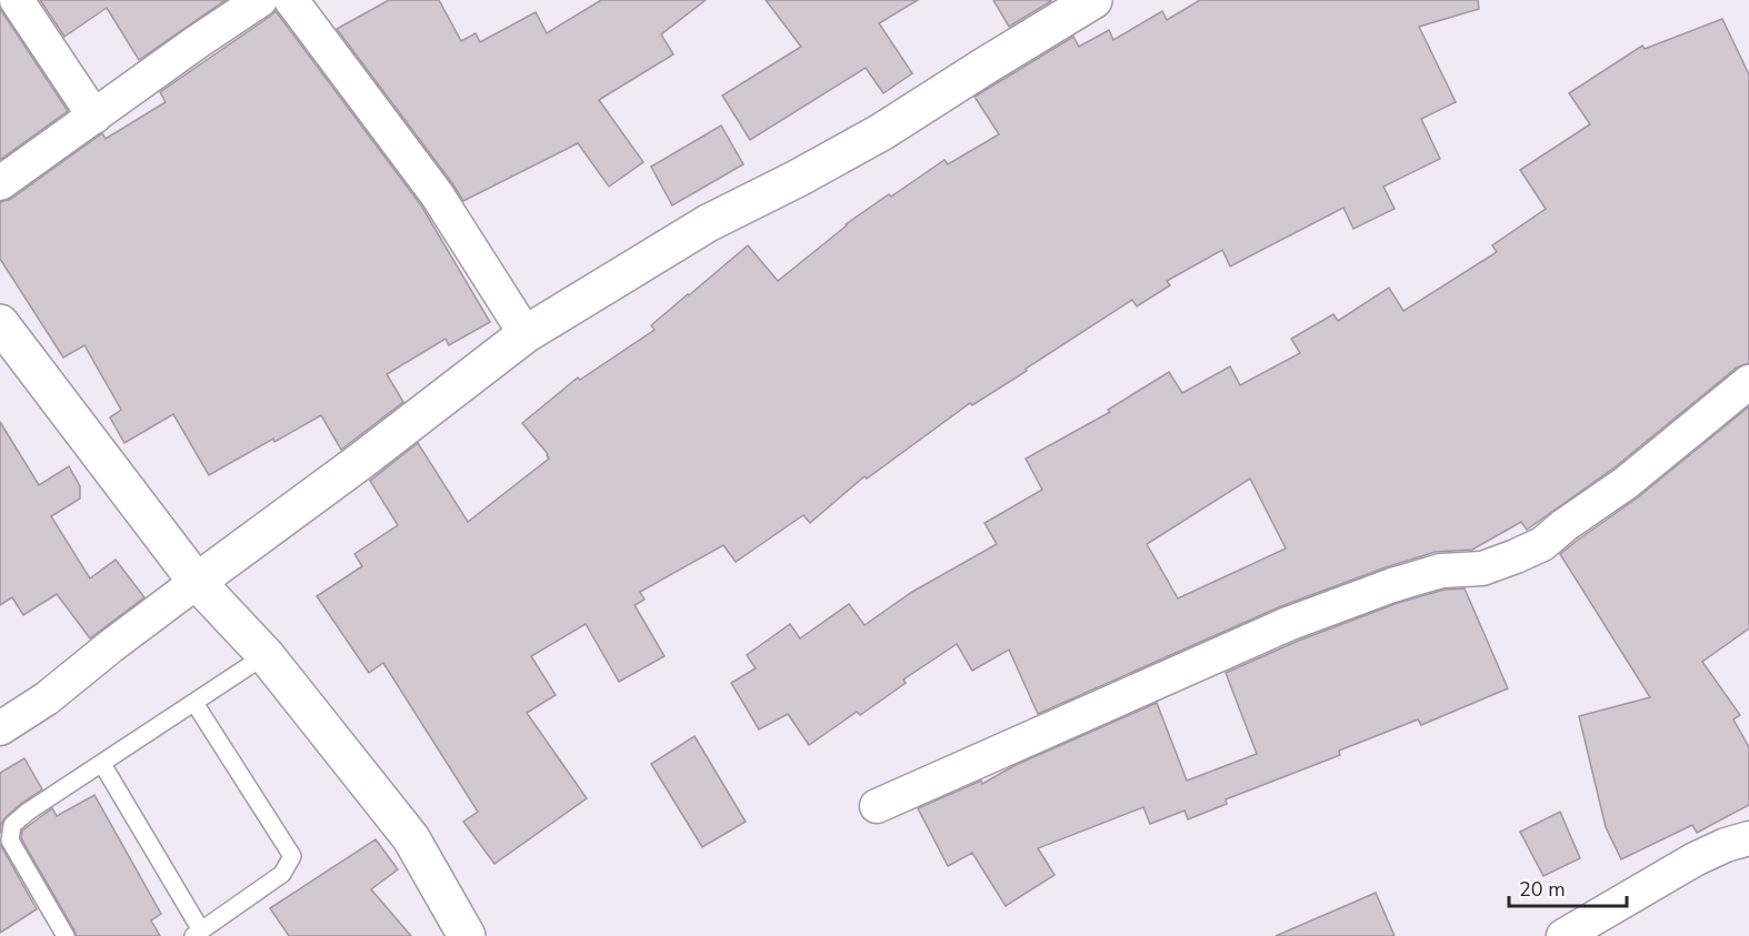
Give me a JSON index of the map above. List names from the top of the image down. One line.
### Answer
{"scale_bar":"20 m"}
